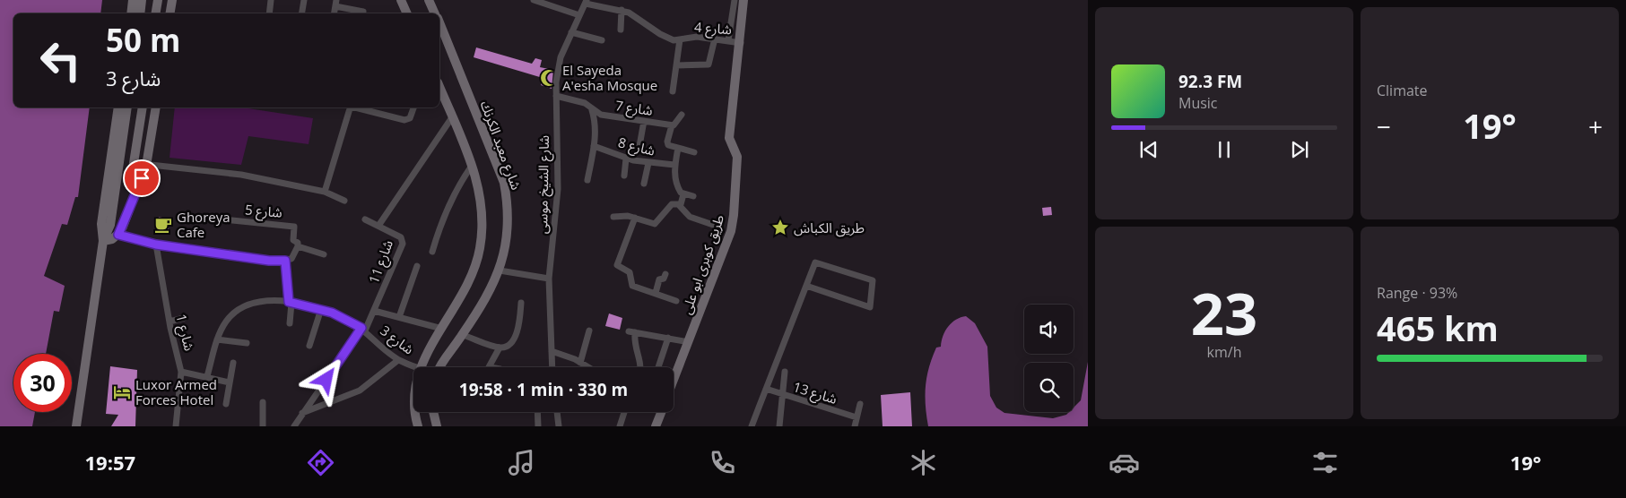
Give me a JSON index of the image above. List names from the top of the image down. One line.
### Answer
{"streets":{"street":["شارع 4","شارع 7","شارع معبد الكرنك","شارع 8","شارع الشيخ موسى","شارع 5","شارع 11","طريق كوبرى ابو على","شارع 1","شارع 3","شارع 13"]},"crossings":[["شارع 4","شارع الشيخ موسى"],["شارع 4","طريق كوبرى ابو على"],["شارع 7","شارع الشيخ موسى"],["شارع 11","شارع 3"]],"places":{"mosque":["El Sayeda A'esha Mosque"],"cafe":["Ghoreya Cafe"],"place":["طريق الكباش"],"hotel":["Luxor Armed Forces Hotel"]},"page":{"tile":["Climate",["23","km/h"],["Range · 93%","465 km"]],"turn":["50 m","شارع 3"],"song":["92.3 FM","Music"],"heat":["−","19°","+"],"limit":"30","trip":"19:58 · 1 min · 330 m","tabs":["19:57","19°"]}}
